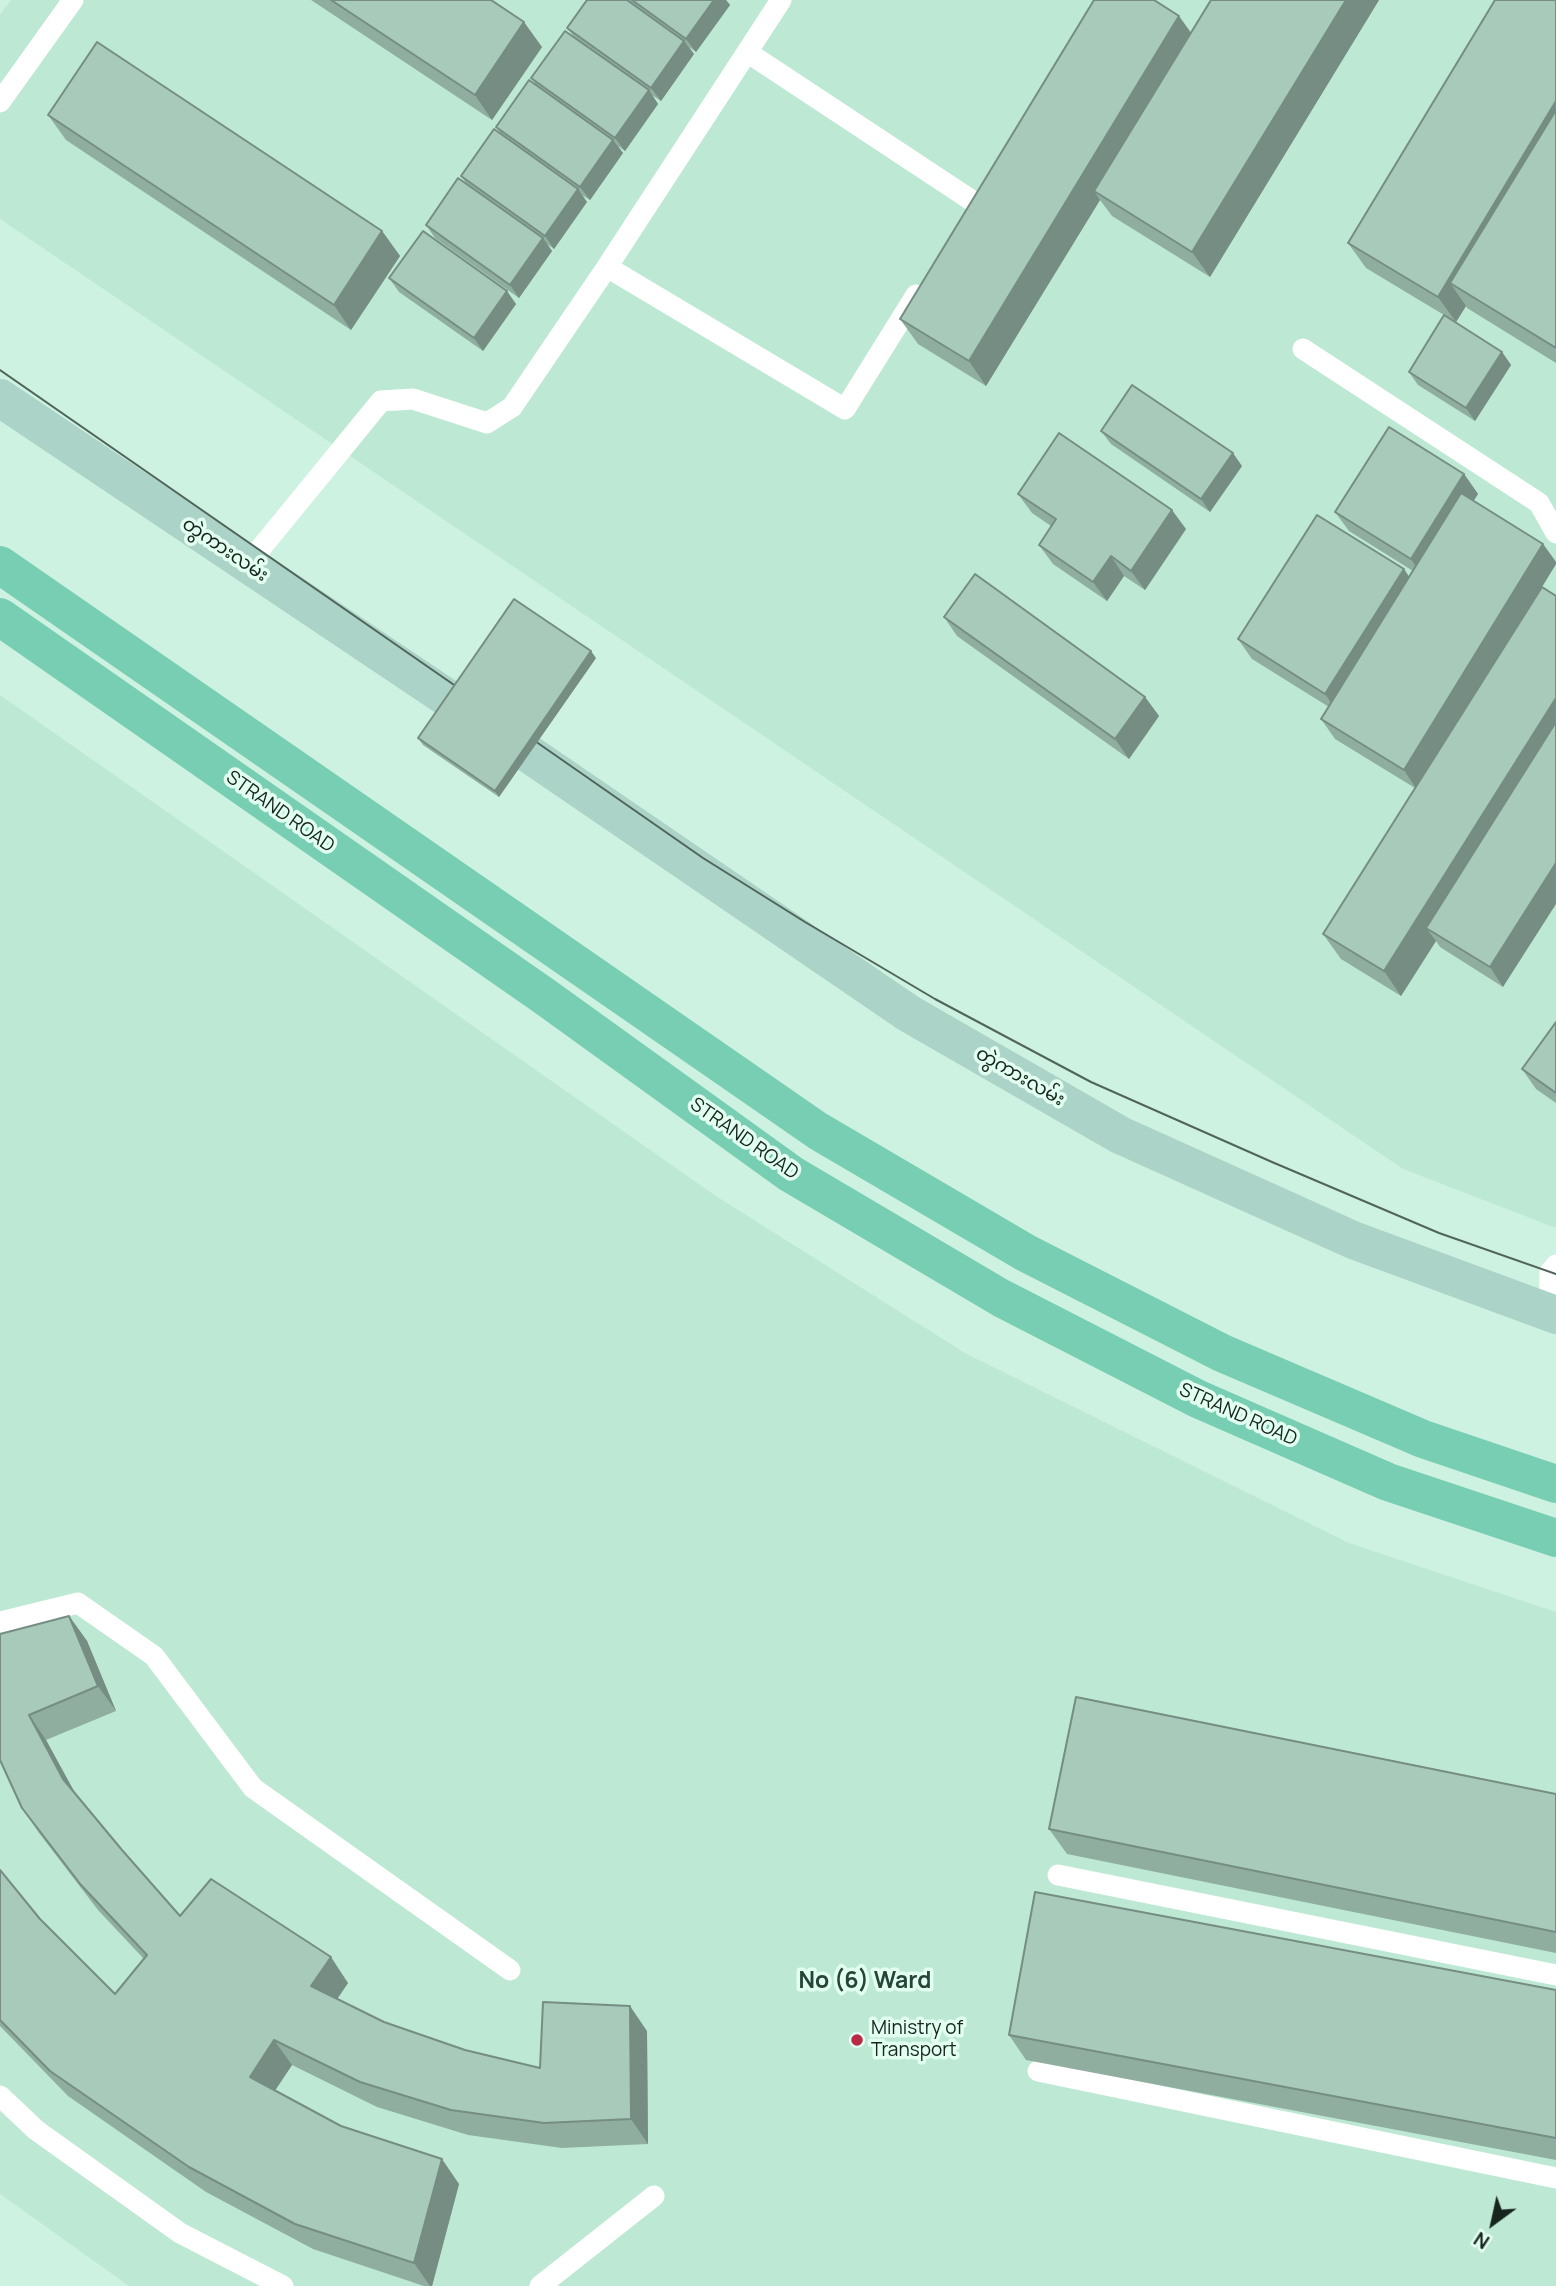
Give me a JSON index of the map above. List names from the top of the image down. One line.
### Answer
{"streets":{"main road":["တွဲကားလမ်း","STRAND ROAD"]},"districts":["No (6) Ward"],"places":["Ministry of Transport"],"north":"bottom left"}
